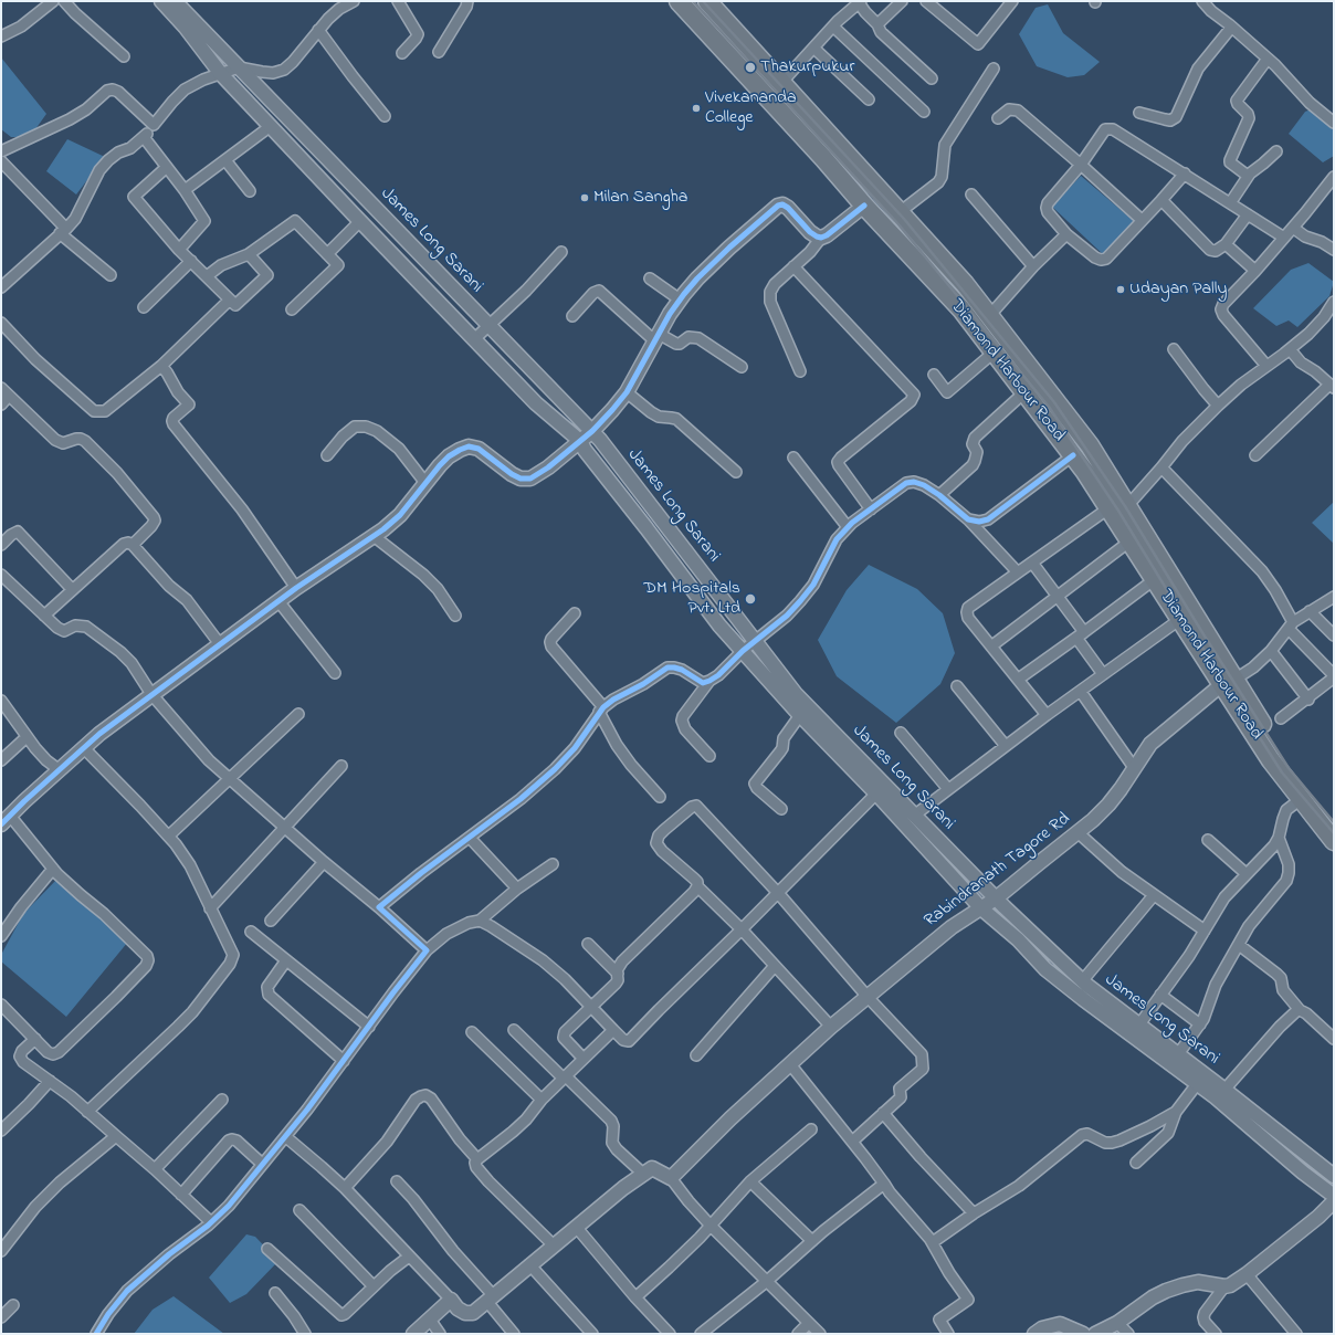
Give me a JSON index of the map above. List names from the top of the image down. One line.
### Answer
{"streets":{"highway":["Diamond Harbour Road"],"main road":["James Long Sarani","Rabindranath Tagore Rd"]},"crossings":[["James Long Sarani","Rabindranath Tagore Rd"],["Diamond Harbour Road","Rabindranath Tagore Rd"]],"places":["Thakurpukur","Vivekananda College","Milan Sangha","Udayan Pally","DM Hospitals Pvt. Ltd"]}
